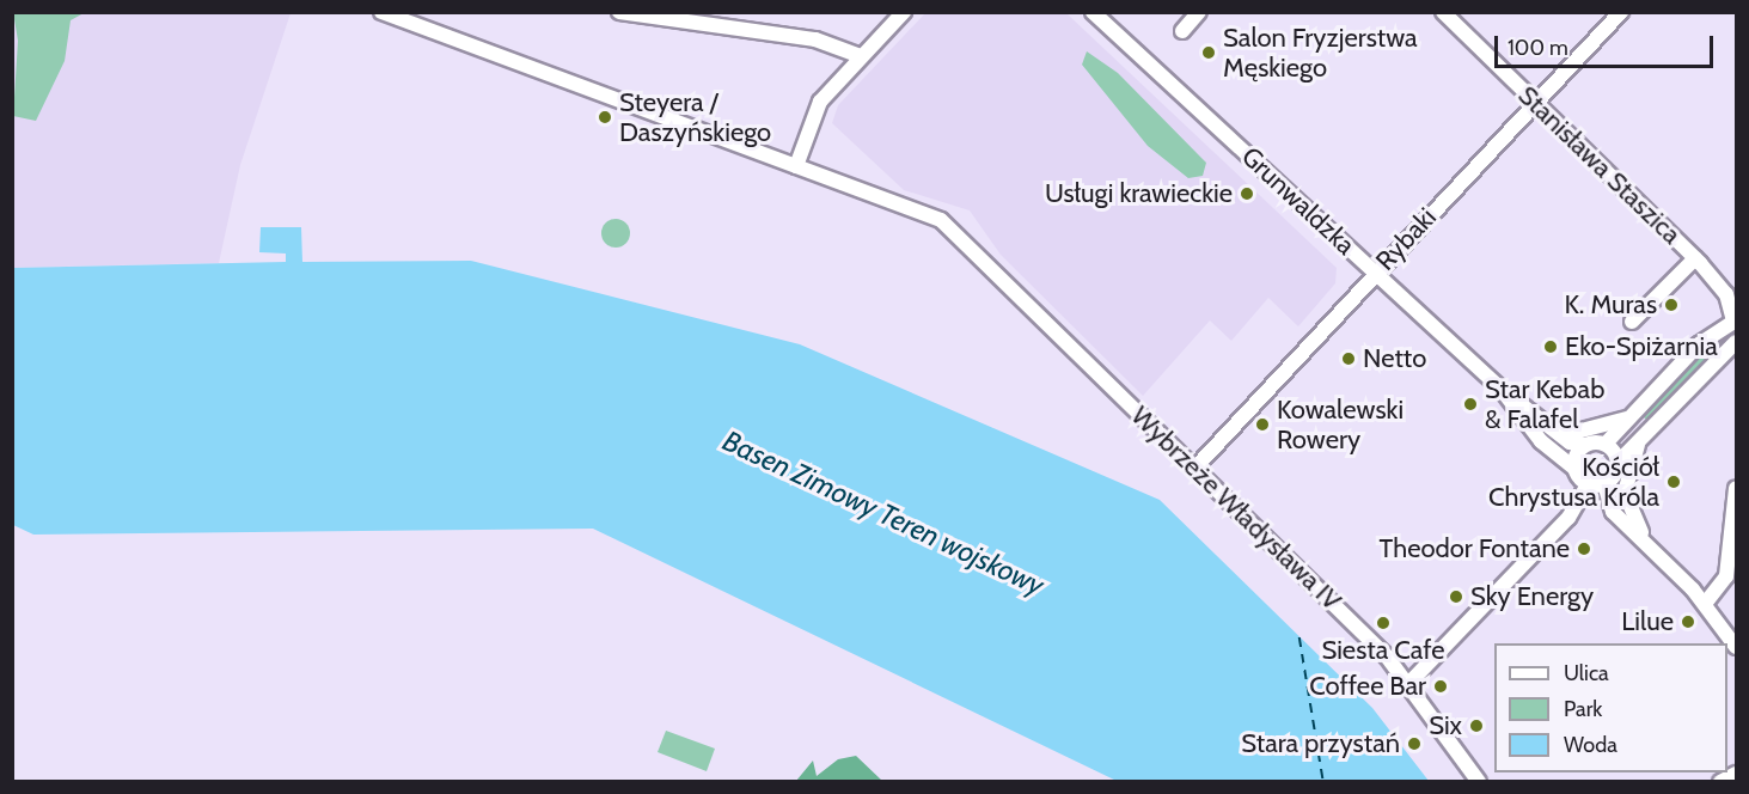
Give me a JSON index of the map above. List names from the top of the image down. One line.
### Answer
{"streets":{"street":["Stanisława Staszica","Grunwaldzka","Rybaki","Wybrzeże Władysława IV"]},"crossings":[["Stanisława Staszica","Rybaki"],["Grunwaldzka","Rybaki"],["Rybaki","Wybrzeże Władysława IV"]],"water":["Basen Zimowy Teren wojskowy"],"places":["Salon Fryzjerstwa Męskiego","Steyera / Daszyńskiego","Usługi krawieckie","K. Muras","Eko-Spiżarnia","Netto","Star Kebab & Falafel","Kowalewski Rowery","Kościół Chrystusa Króla","Theodor Fontane","Sky Energy","Lilue","Siesta Cafe","Coffee Bar","Six","Stara przystań"],"legend":["Ulica","Park","Woda"],"scale_bar":"100 m"}
